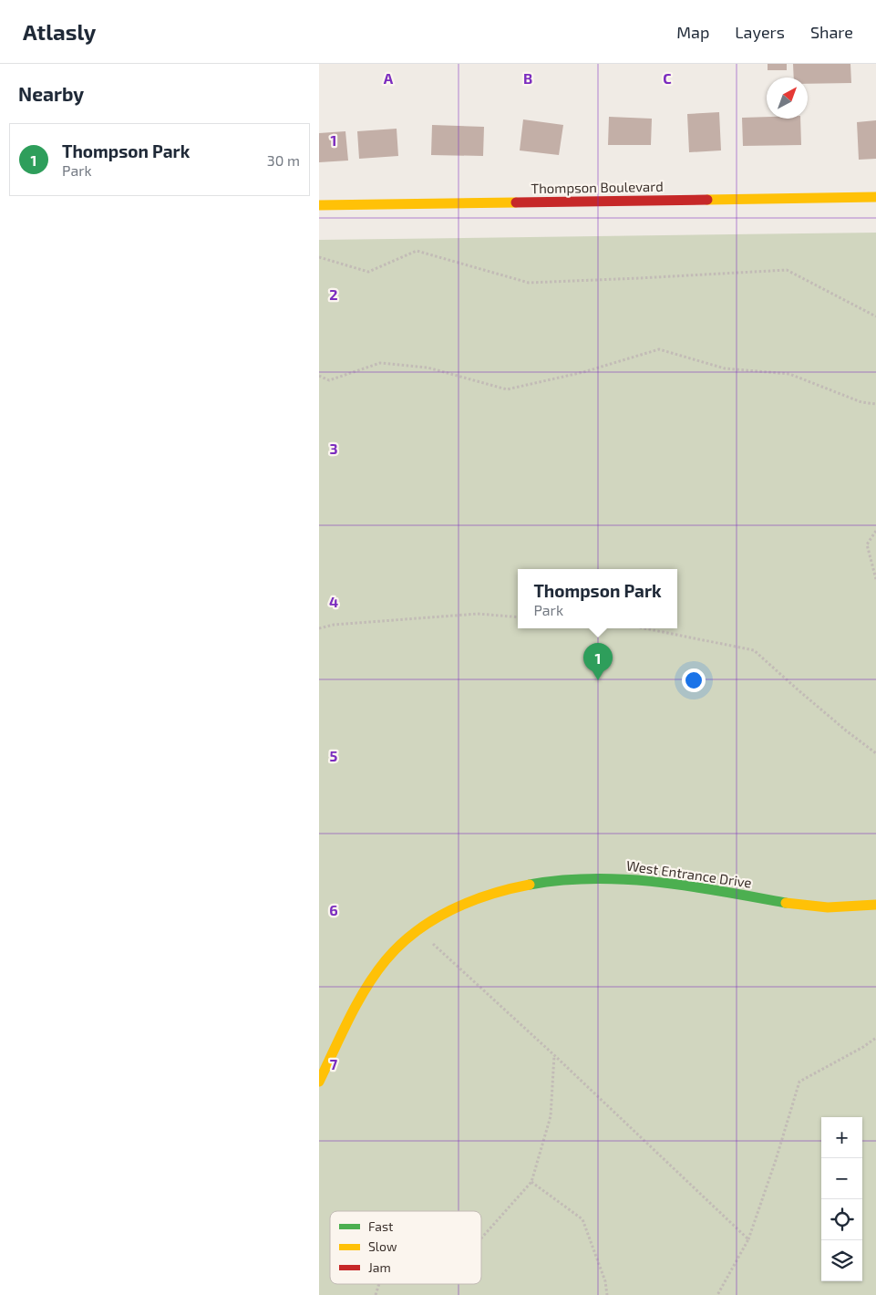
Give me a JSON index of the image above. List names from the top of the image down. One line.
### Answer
{"streets":{"street":["Thompson Boulevard","West Entrance Drive"]},"legend":["Fast","Slow","Jam"],"north":"top right","page":{"header":"Atlasly","nav":["Map","Layers","Share"],"heading":"Nearby","list":[{"mark":"1","name":"Thompson Park","note":"Park","value":"30 m"}],"popup":["Thompson Park","Park"],"pins":"1","map_buttons":["+","−"]},"grid":{"columns":["A","B","C"],"rows":["1","2","3","4","5","6","7"]}}
